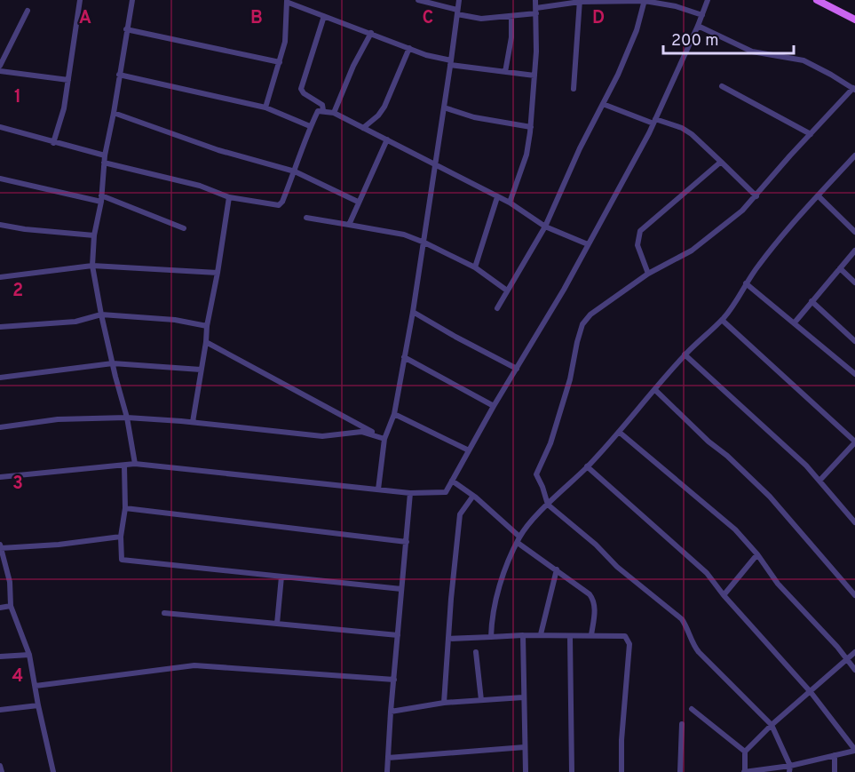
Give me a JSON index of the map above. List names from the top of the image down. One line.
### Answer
{"scale_bar":"200 m","grid":{"columns":["A","B","C","D"],"rows":["1","2","3","4"]}}
